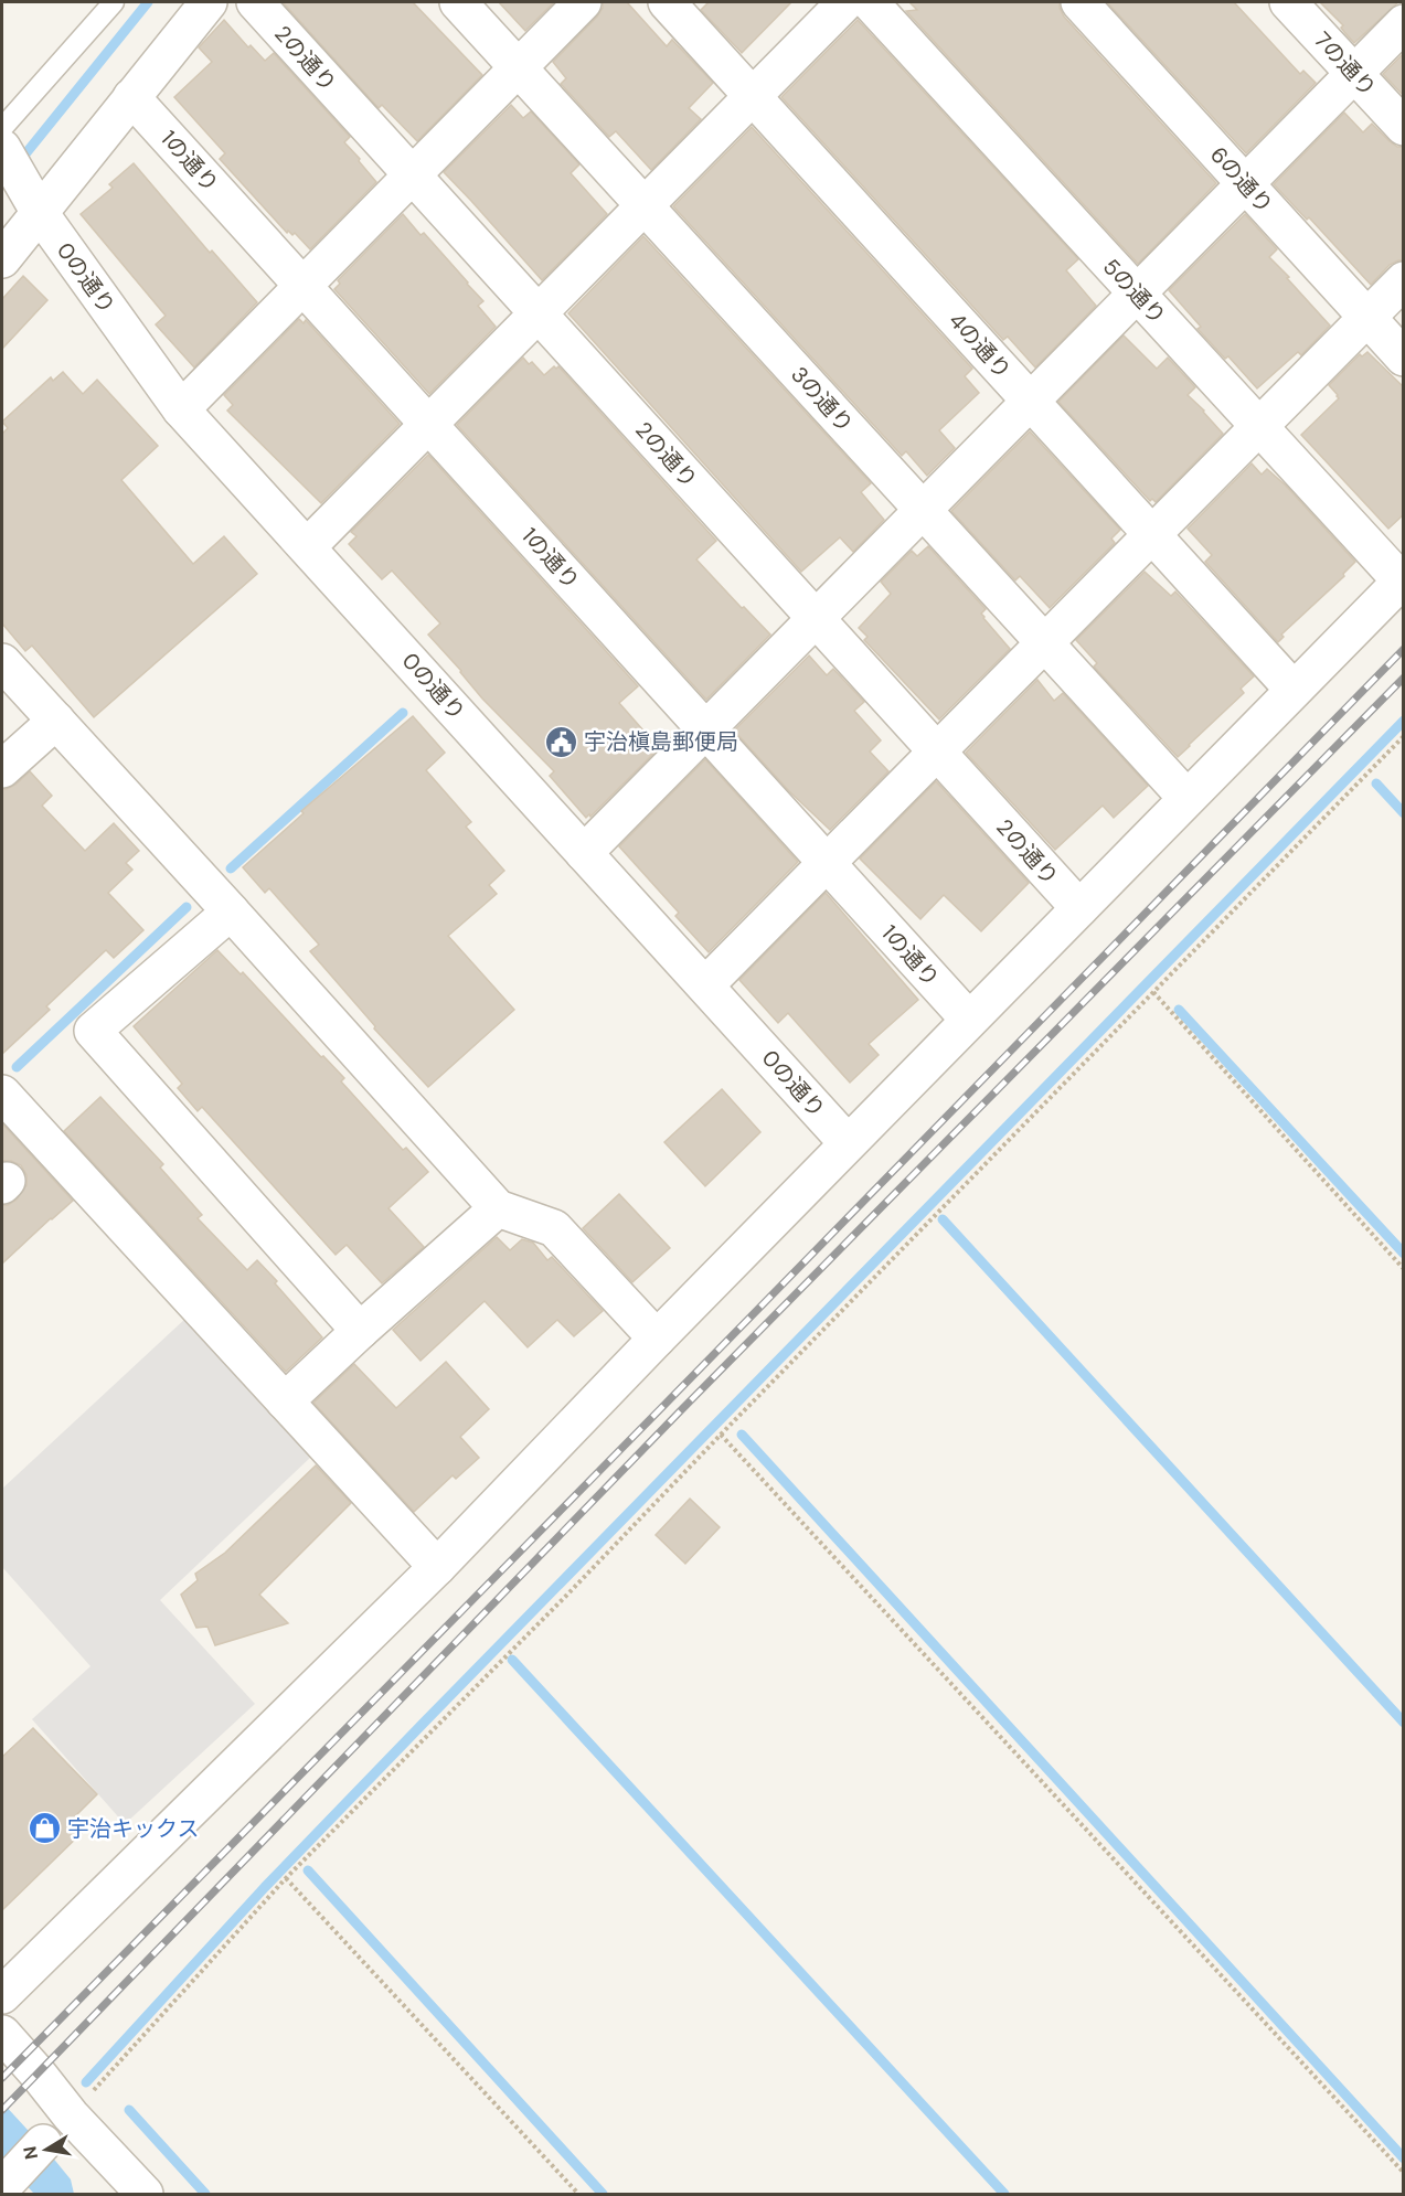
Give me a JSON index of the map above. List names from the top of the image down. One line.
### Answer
{"streets":{"street":["2の通り","7の通り","1の通り","6の通り","0の通り","5の通り","4の通り","3の通り"]},"places":{"public building":["宇治槇島郵便局"],"shop":["宇治キックス"]},"north":"left"}
